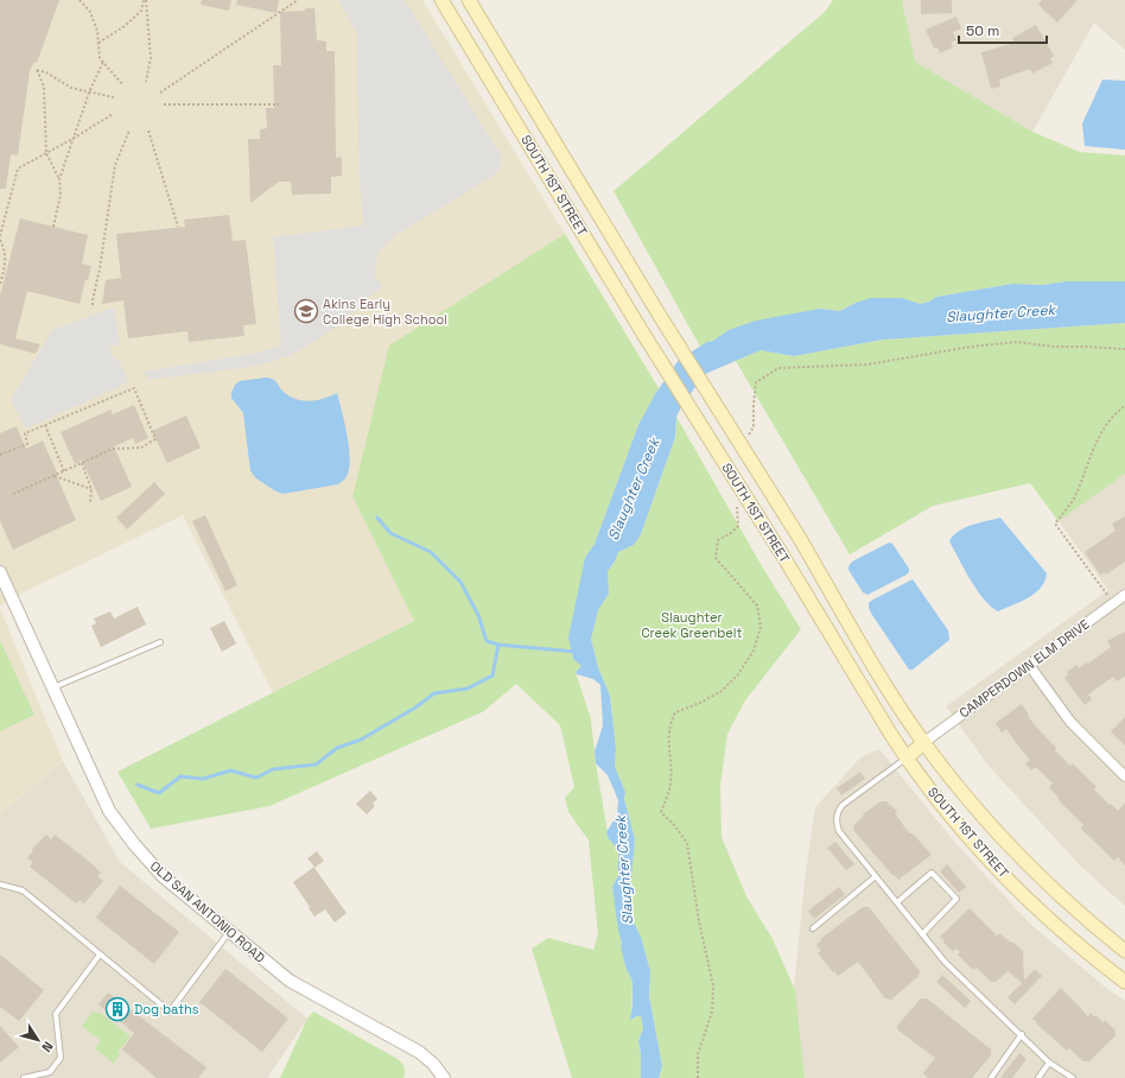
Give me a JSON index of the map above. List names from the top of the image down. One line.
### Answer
{"streets":{"main road":["SOUTH 1ST STREET"],"street":["CAMPERDOWN ELM DRIVE","OLD SAN ANTONIO ROAD"]},"crossings":[["SOUTH 1ST STREET","CAMPERDOWN ELM DRIVE"]],"water":["Slaughter Creek"],"parks":["Slaughter Creek Greenbelt"],"places":{"school or university":["Akins Early College High School"],"building":["Dog baths"]},"scale_bar":"50 m","north":"bottom right"}
